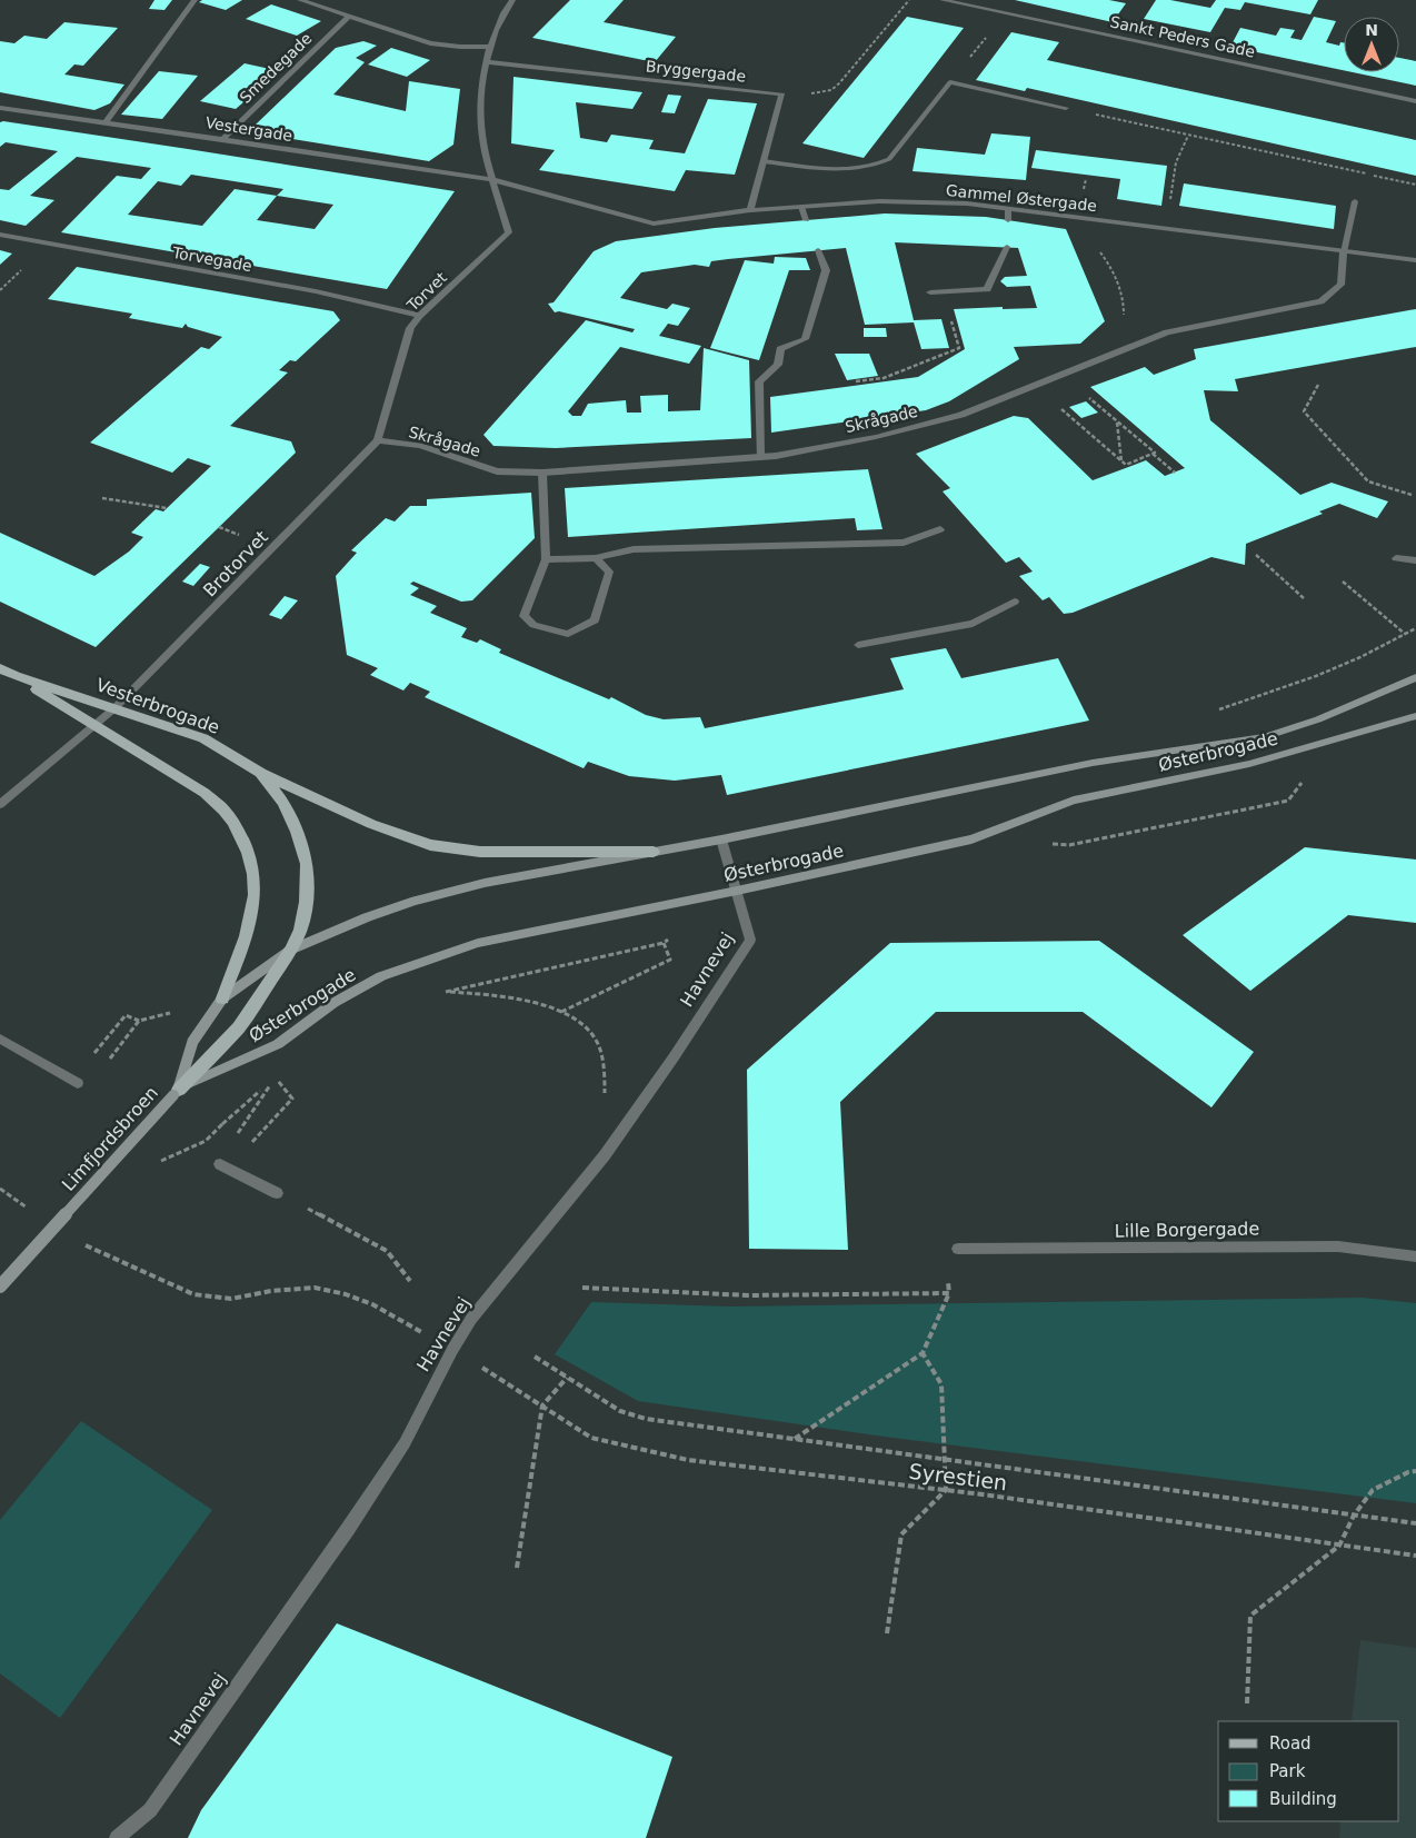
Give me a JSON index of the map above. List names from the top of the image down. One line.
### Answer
{"streets":{"main road":["Vesterbrogade","Østerbrogade","Limfjordsbroen"],"street":["Sankt Peders Gade","Smedegade","Bryggergade","Vestergade","Gammel Østergade","Torvegade","Torvet","Skrågade","Brotorvet","Havnevej","Lille Borgergade"],"path":["Syrestien"]},"crossings":[["Smedegade","Vestergade"],["Vestergade","Gammel Østergade"],["Vestergade","Torvet"],["Gammel Østergade","Torvet"],["Gammel Østergade","Skrågade"],["Torvegade","Torvet"],["Torvet","Skrågade"],["Torvet","Brotorvet"],["Skrågade","Brotorvet"],["Brotorvet","Vesterbrogade"],["Vesterbrogade","Østerbrogade"],["Vesterbrogade","Limfjordsbroen"],["Østerbrogade","Havnevej"],["Østerbrogade","Limfjordsbroen"]],"legend":["Road","Park","Building"],"north":"top"}
